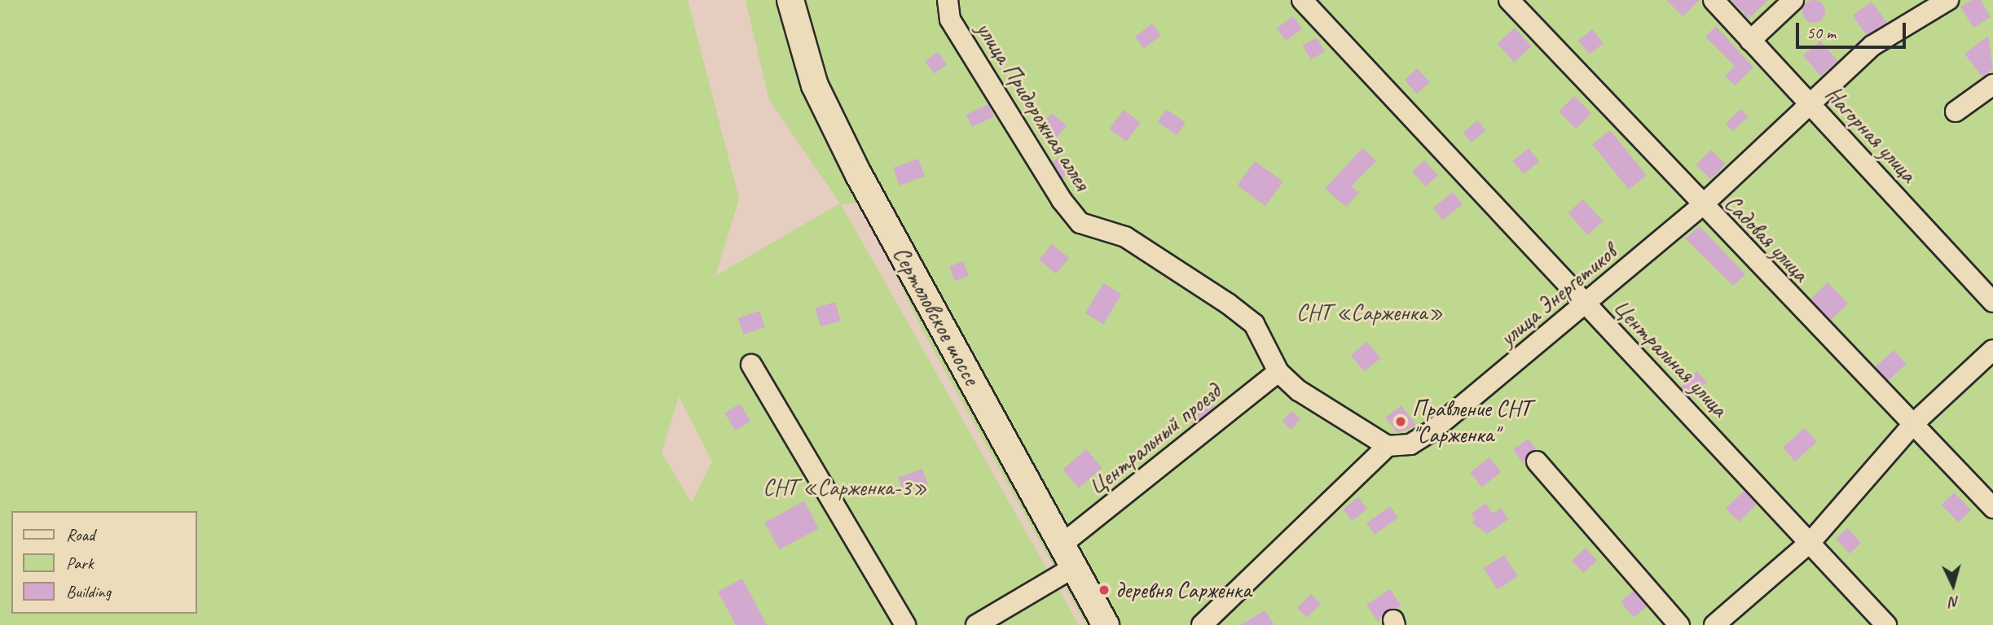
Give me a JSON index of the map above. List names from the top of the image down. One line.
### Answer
{"streets":{"main road":["Сертоловское шоссе"],"street":["улица Придорожная аллея","Нагорная улица","Садовая улица","улица Энергетиков","Центральная улица","Центральный проезд"]},"crossings":[["улица Придорожная аллея","улица Энергетиков"],["улица Придорожная аллея","Центральный проезд"],["Нагорная улица","улица Энергетиков"],["Садовая улица","улица Энергетиков"],["улица Энергетиков","Центральная улица"],["Сертоловское шоссе","Центральный проезд"]],"parks":["СНТ «Сарженка»","СНТ «Сарженка-3»"],"places":["Правление СНТ \"Сарженка\"","деревня Сарженка"],"legend":["Road","Park","Building"],"scale_bar":"50 m","north":"bottom"}
